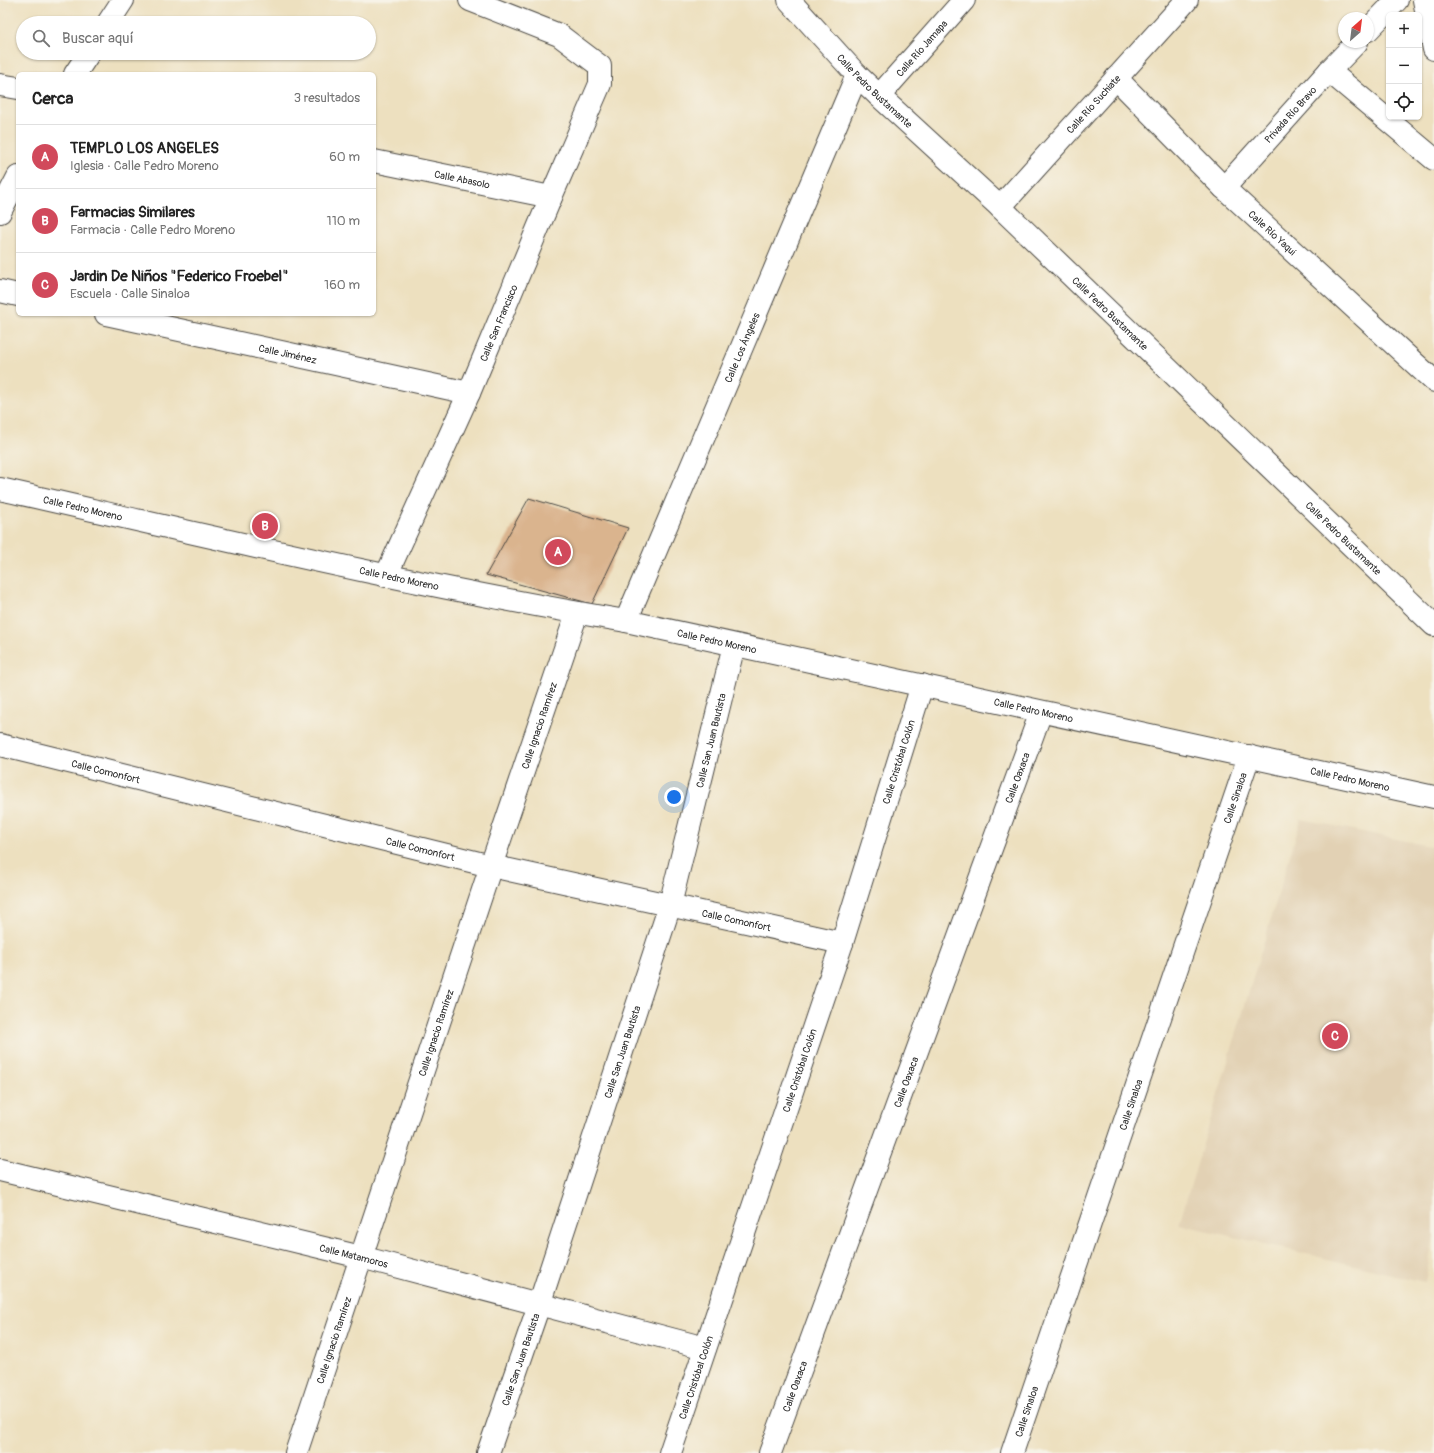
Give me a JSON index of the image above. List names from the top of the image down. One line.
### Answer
{"streets":{"street":["Calle Río Jamapa","Calle Pedro Bustamante","Calle Río Suchiate","Privada Río Bravo","Calle Abasolo","Calle Río Yaqui","Calle San Francisco","Calle Los Ángeles","Calle Jiménez","Calle Pedro Moreno","Calle Ignacio Ramírez","Calle San Juan Bautista","Calle Cristóbal Colón","Calle Comonfort","Calle Oaxaca","Calle Sinaloa","Calle Matamoros"]},"crossings":[["Calle Río Jamapa","Calle Pedro Bustamante"],["Calle Pedro Bustamante","Calle Río Suchiate"],["Calle Pedro Bustamante","Calle Los Ángeles"],["Calle Río Suchiate","Calle Río Yaqui"],["Privada Río Bravo","Calle Río Yaqui"],["Calle Abasolo","Calle San Francisco"],["Calle San Francisco","Calle Jiménez"],["Calle San Francisco","Calle Pedro Moreno"],["Calle Los Ángeles","Calle Pedro Moreno"],["Calle Pedro Moreno","Calle Ignacio Ramírez"],["Calle Pedro Moreno","Calle San Juan Bautista"],["Calle Pedro Moreno","Calle Cristóbal Colón"],["Calle Pedro Moreno","Calle Oaxaca"],["Calle Pedro Moreno","Calle Sinaloa"],["Calle Ignacio Ramírez","Calle Comonfort"],["Calle Ignacio Ramírez","Calle Matamoros"],["Calle San Juan Bautista","Calle Comonfort"],["Calle San Juan Bautista","Calle Matamoros"],["Calle Cristóbal Colón","Calle Comonfort"],["Calle Cristóbal Colón","Calle Matamoros"]],"north":"top right","page":{"map_buttons":["+","−"],"search":"Buscar aquí","heading":["Cerca","3 resultados"],"list":[{"mark":"A","name":"TEMPLO LOS ANGELES","note":"Iglesia · Calle Pedro Moreno","value":"60 m"},{"mark":"B","name":"Farmacias Similares","note":"Farmacia · Calle Pedro Moreno","value":"110 m"},{"mark":"C","name":"Jardin De Niños \"Federico Froebel\"","note":"Escuela · Calle Sinaloa","value":"160 m"}],"pins":["B","A","C"]}}
